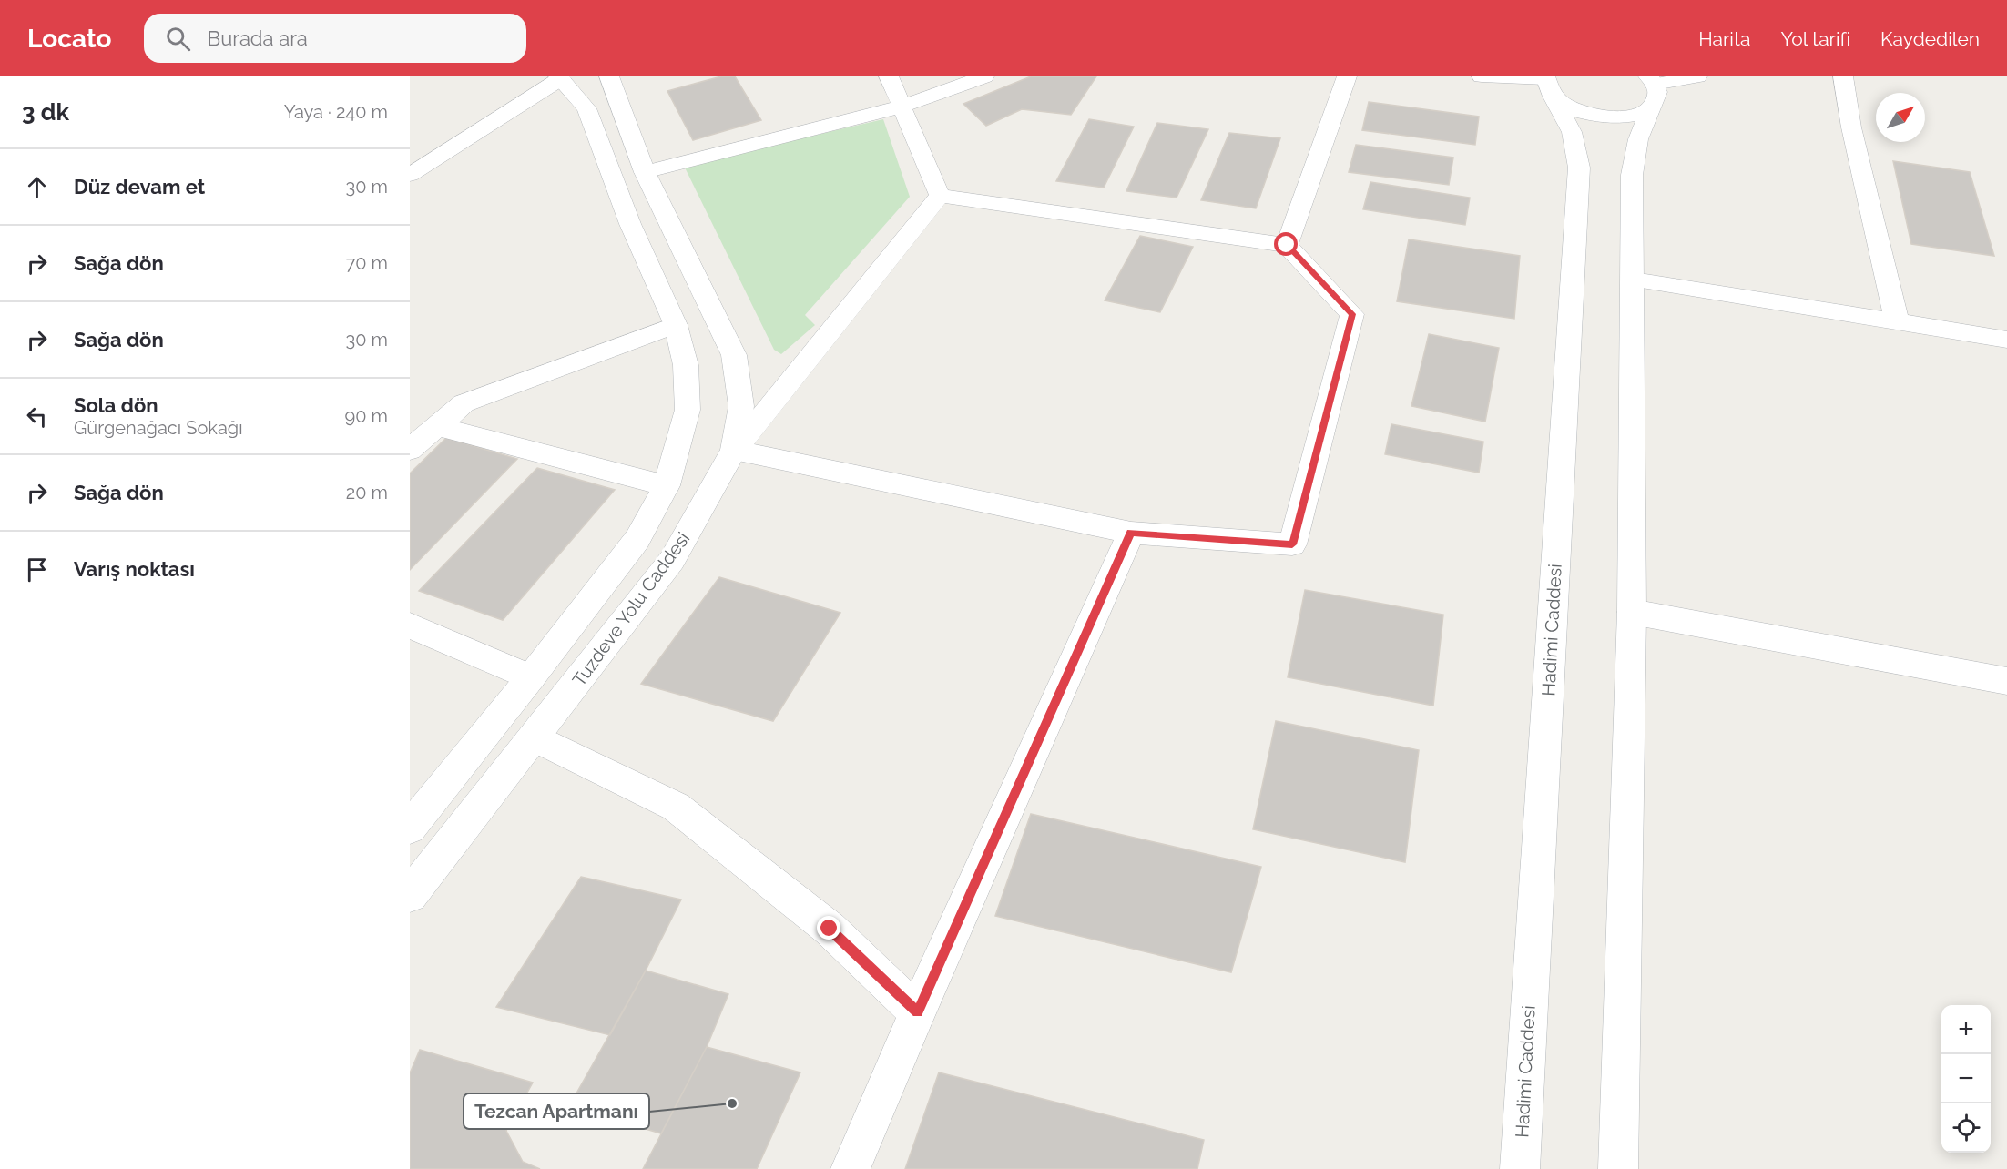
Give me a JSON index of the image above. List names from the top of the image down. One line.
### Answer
{"streets":{"street":["Tuzdeve Yolu Caddesi","Hadimi Caddesi"]},"places":["Tezcan Apartmanı"],"north":"top right","page":{"header":"Locato","search":"Burada ara","nav":["Harita","Yol tarifi","Kaydedilen"],"heading":["3 dk","Yaya · 240 m"],"list":[["Düz devam et","30 m"],["Sağa dön","70 m"],["Sağa dön","30 m"],["Sola dön","Gürgenağacı Sokağı","90 m"],["Sağa dön","20 m"],"Varış noktası"],"map_buttons":["+","−"]}}
